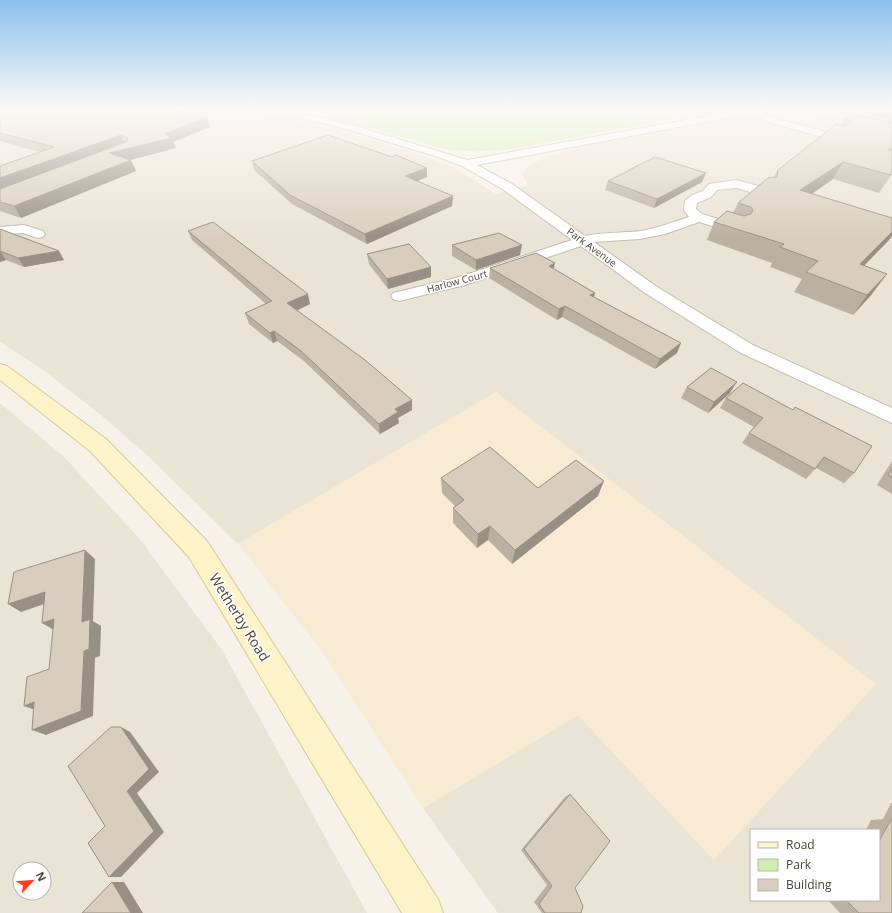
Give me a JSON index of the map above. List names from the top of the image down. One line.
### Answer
{"streets":{"street":["Park Avenue","Harlow Court","Wetherby Road"]},"crossings":[["Park Avenue","Harlow Court"]],"legend":["Road","Park","Building"],"north":"top right"}
